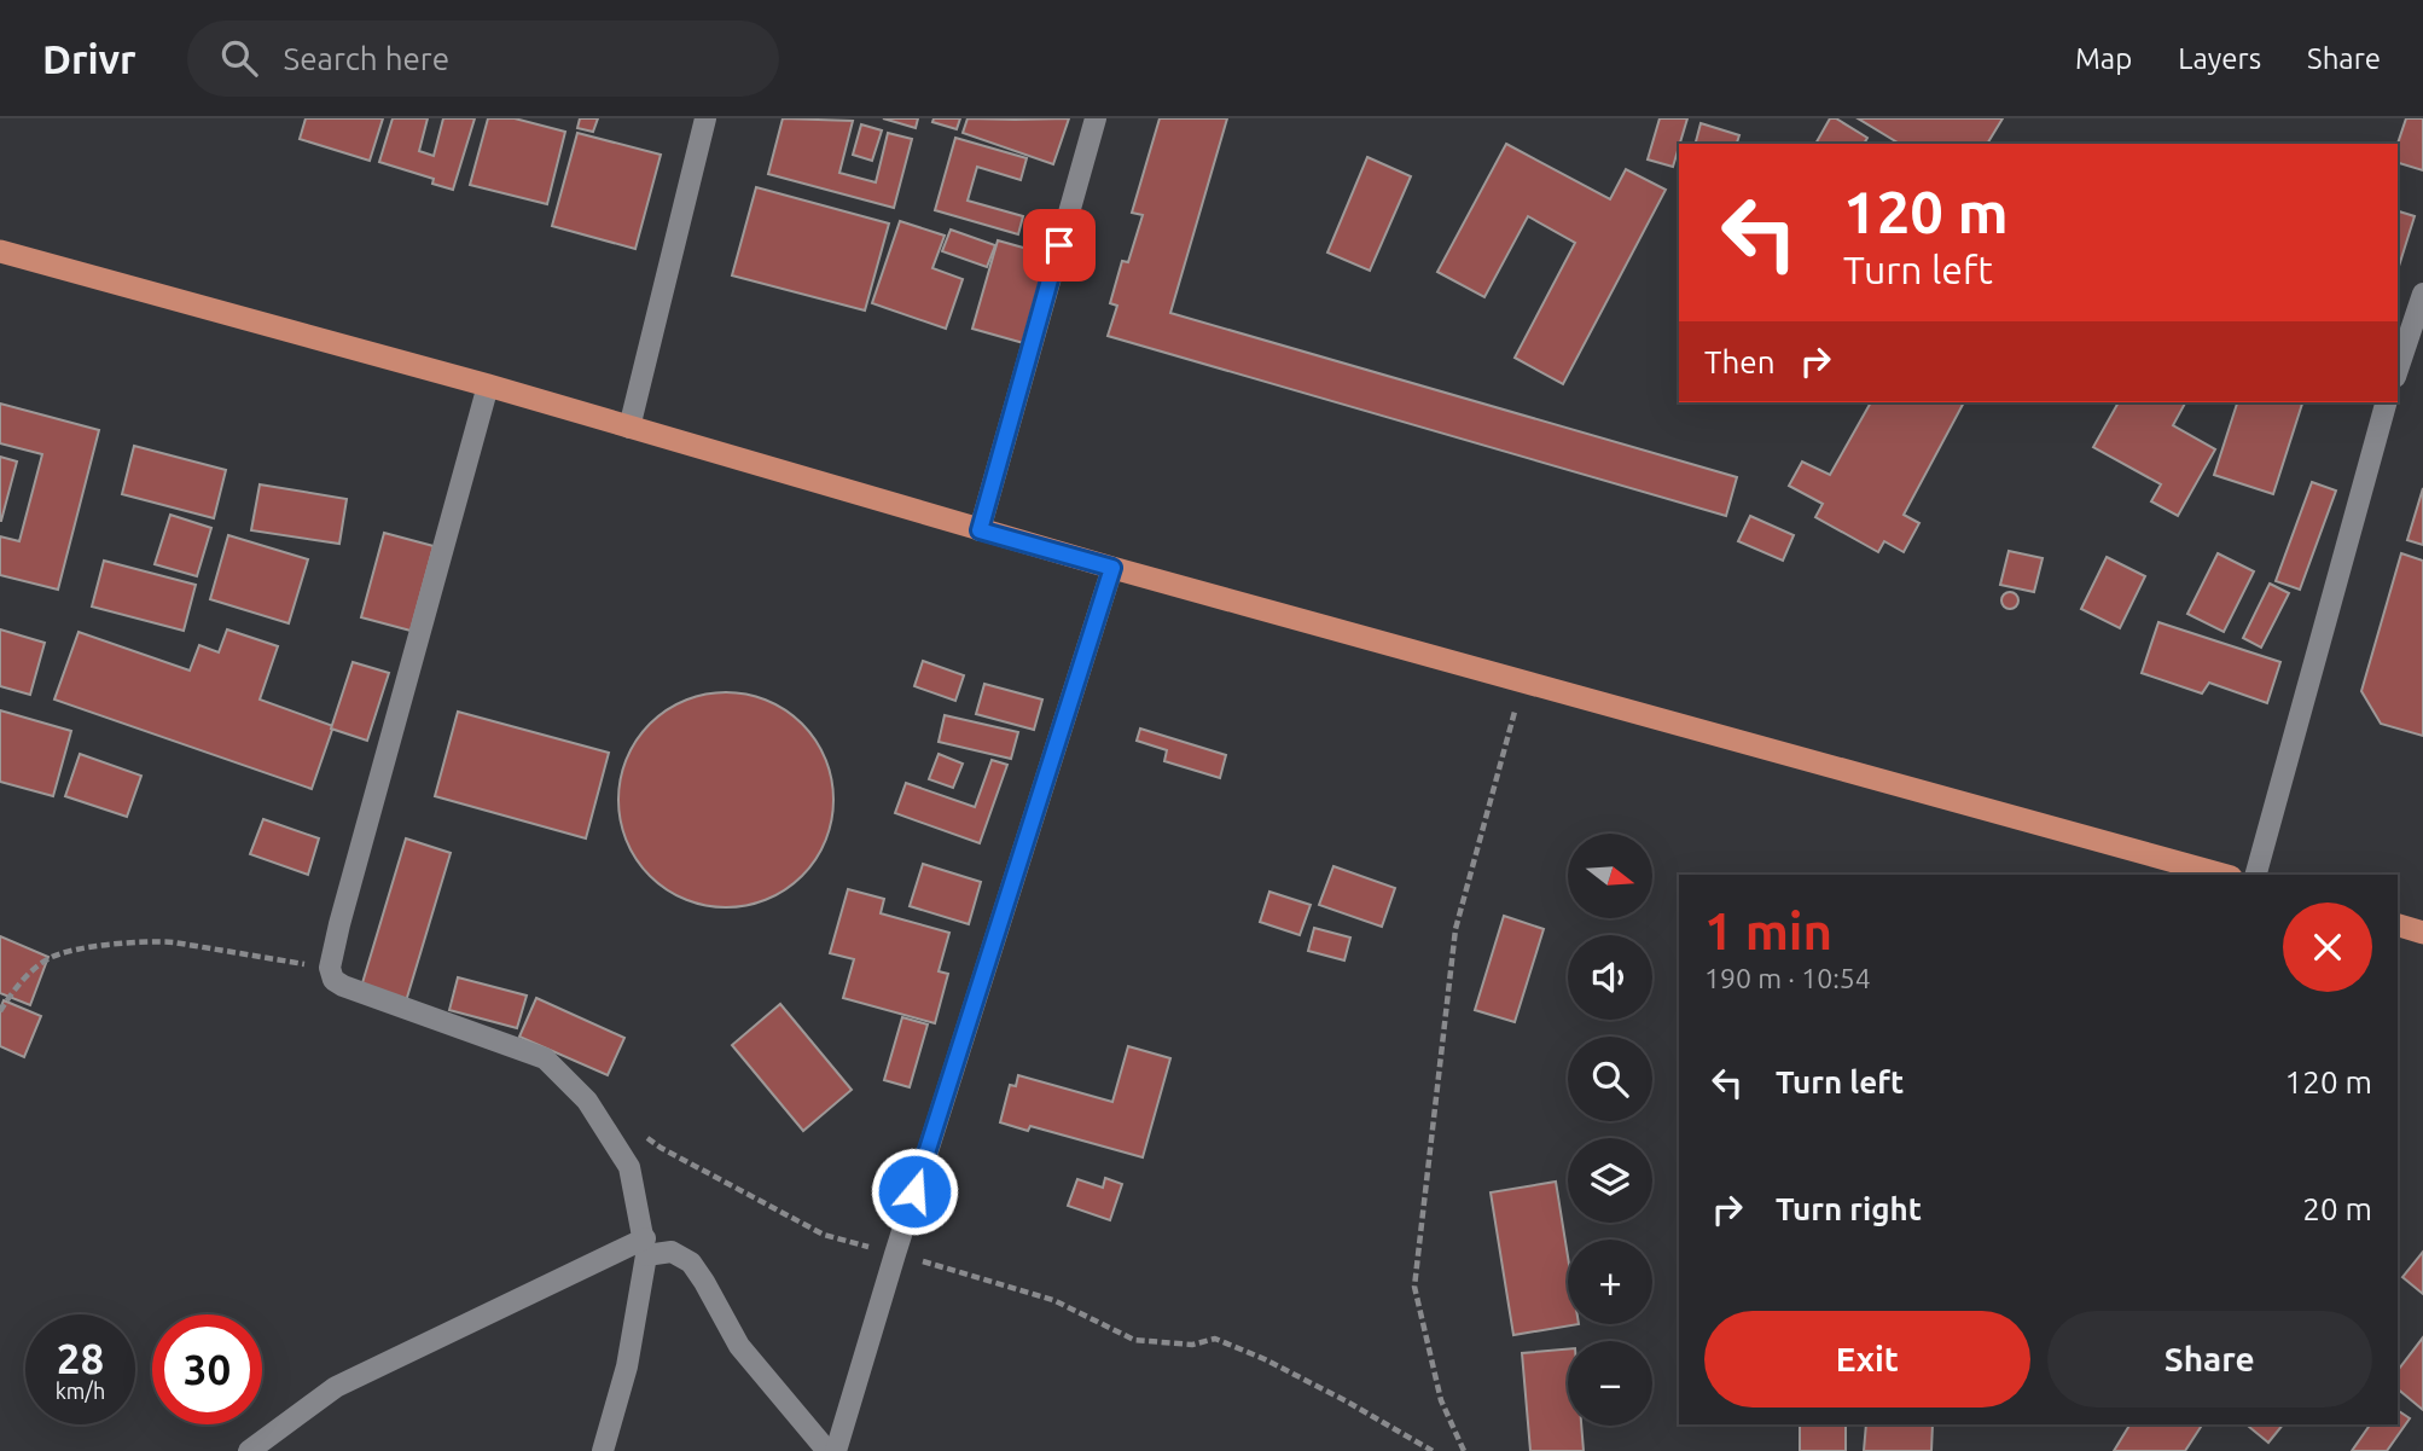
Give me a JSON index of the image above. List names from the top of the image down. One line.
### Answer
{"north":"right","page":{"header":"Drivr","search":"Search here","nav":["Map","Layers","Share"],"turn":["120 m","Turn left"],"then":"Then","map_buttons":["+","−"],"heading":["1 min","190 m · 10:54"],"list":[{"name":"Turn left","value":"120 m"},{"name":"Turn right","value":"20 m"}],"buttons":["Exit","Share"],"speed":"28 km/h","limit":"30"}}
